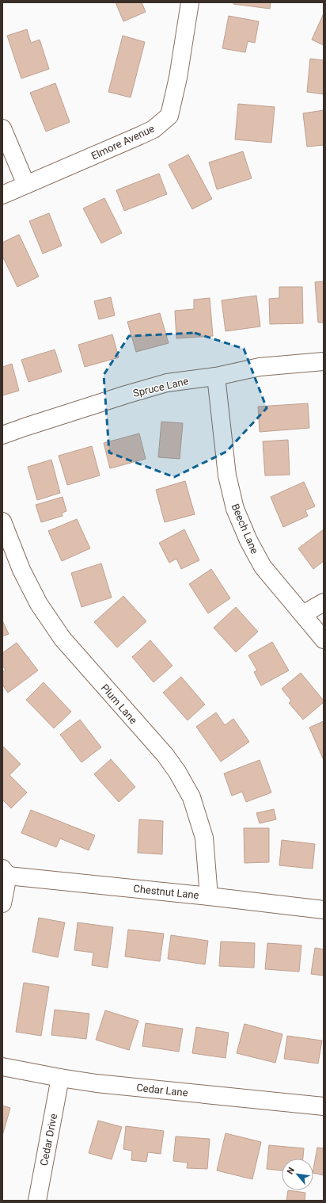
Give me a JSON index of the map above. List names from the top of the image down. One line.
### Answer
{"streets":{"street":["Elmore Avenue","Spruce Lane","Beech Lane","Plum Lane","Chestnut Lane","Cedar Lane","Cedar Drive"]},"crossings":[["Spruce Lane","Beech Lane"],["Plum Lane","Chestnut Lane"],["Cedar Lane","Cedar Drive"]],"north":"top left"}
